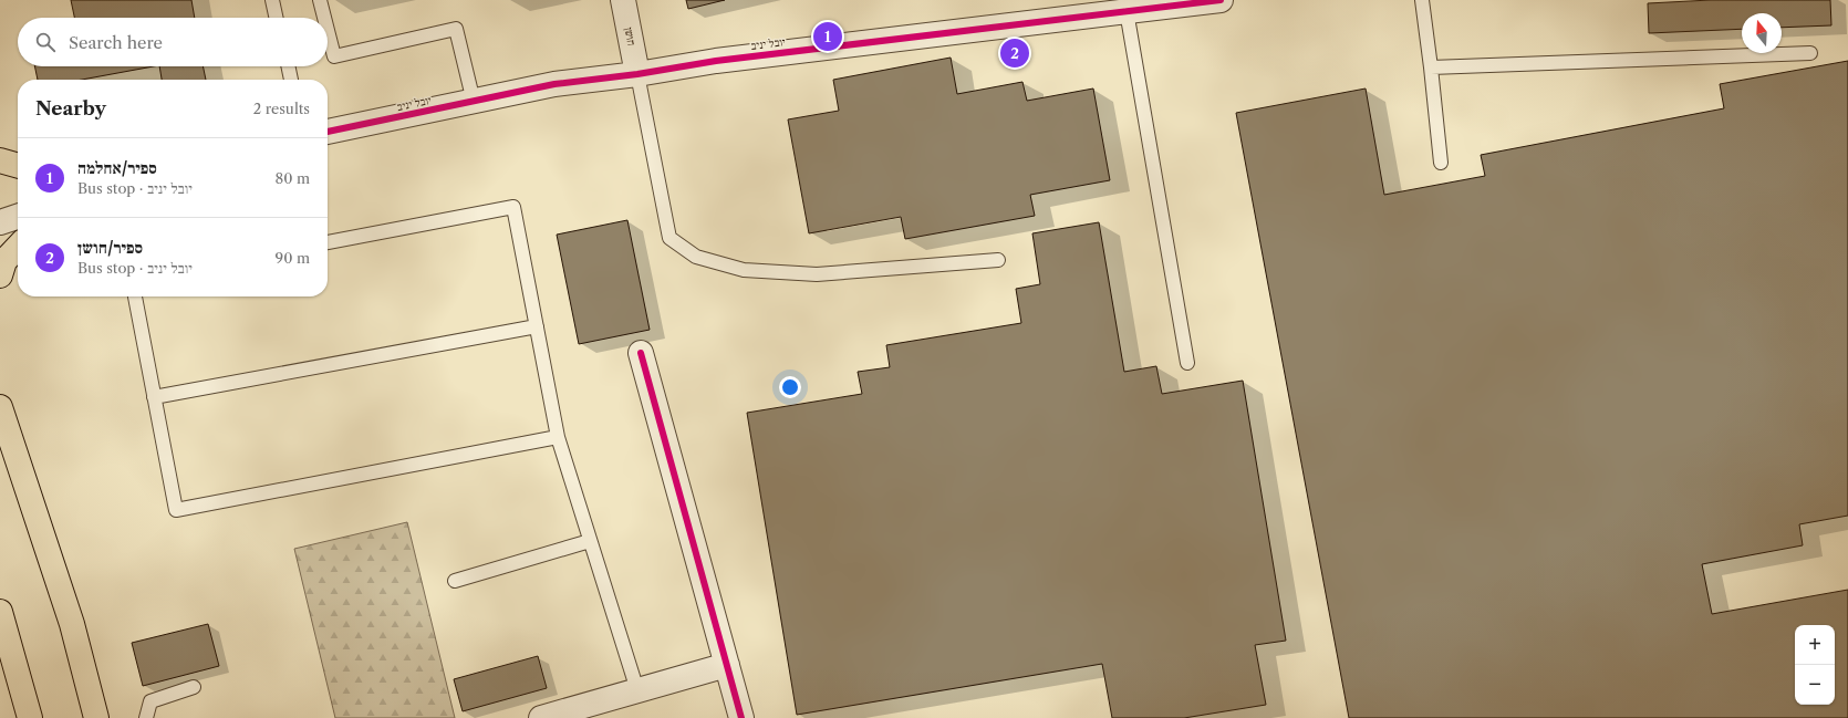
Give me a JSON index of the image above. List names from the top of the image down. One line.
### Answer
{"streets":{"street":["חושן","יובל יניב"]},"crossings":[["חושן","יובל יניב"]],"north":"top","page":{"search":"Search here","pins":["1","2"],"heading":["Nearby","2 results"],"list":[{"mark":"1","name":"ספיר/אחלמה","note":"Bus stop · יובל יניב","value":"80 m"},{"mark":"2","name":"ספיר/חושן","note":"Bus stop · יובל יניב","value":"90 m"}],"map_buttons":["+","−"]}}
